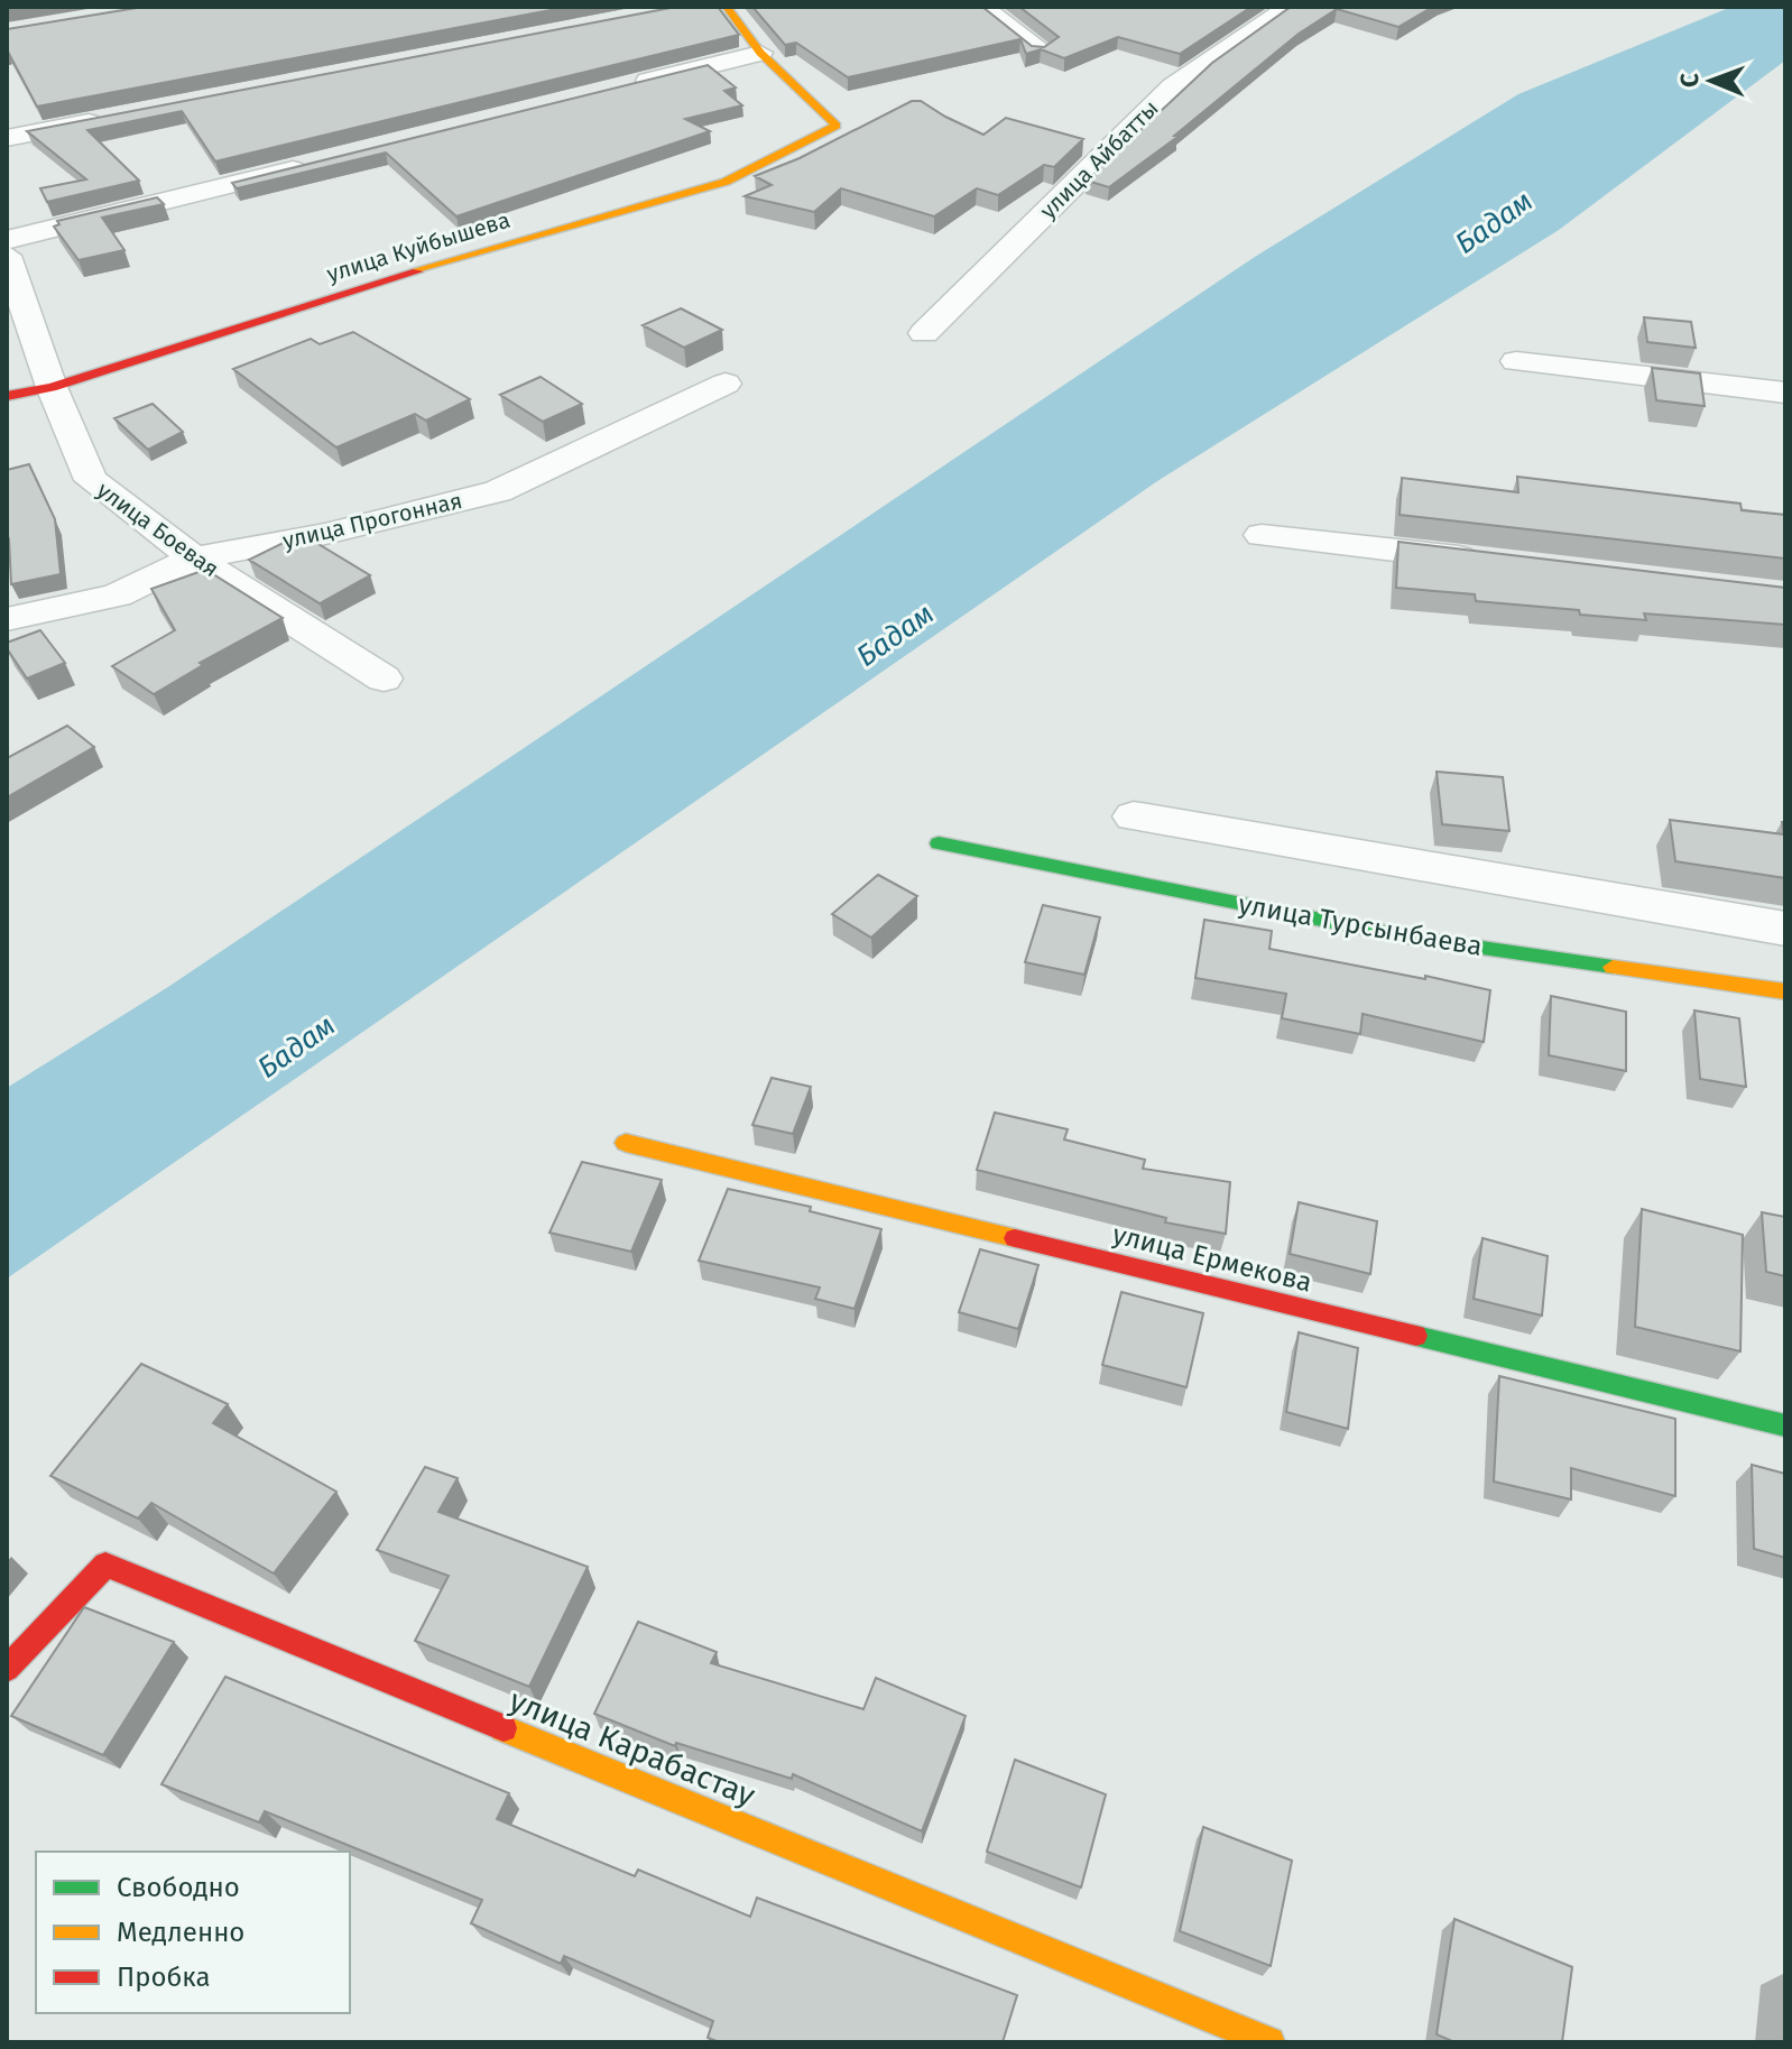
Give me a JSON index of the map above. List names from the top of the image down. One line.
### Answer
{"streets":{"street":["улица Айбатты","улица Куйбышева","улица Прогонная","улица Боевая","улица Турсынбаева","улица Ермекова","улица Карабастау"]},"crossings":[["улица Куйбышева","улица Боевая"],["улица Прогонная","улица Боевая"]],"water":["Бадам"],"legend":["Свободно","Медленно","Пробка"],"north":"left"}
